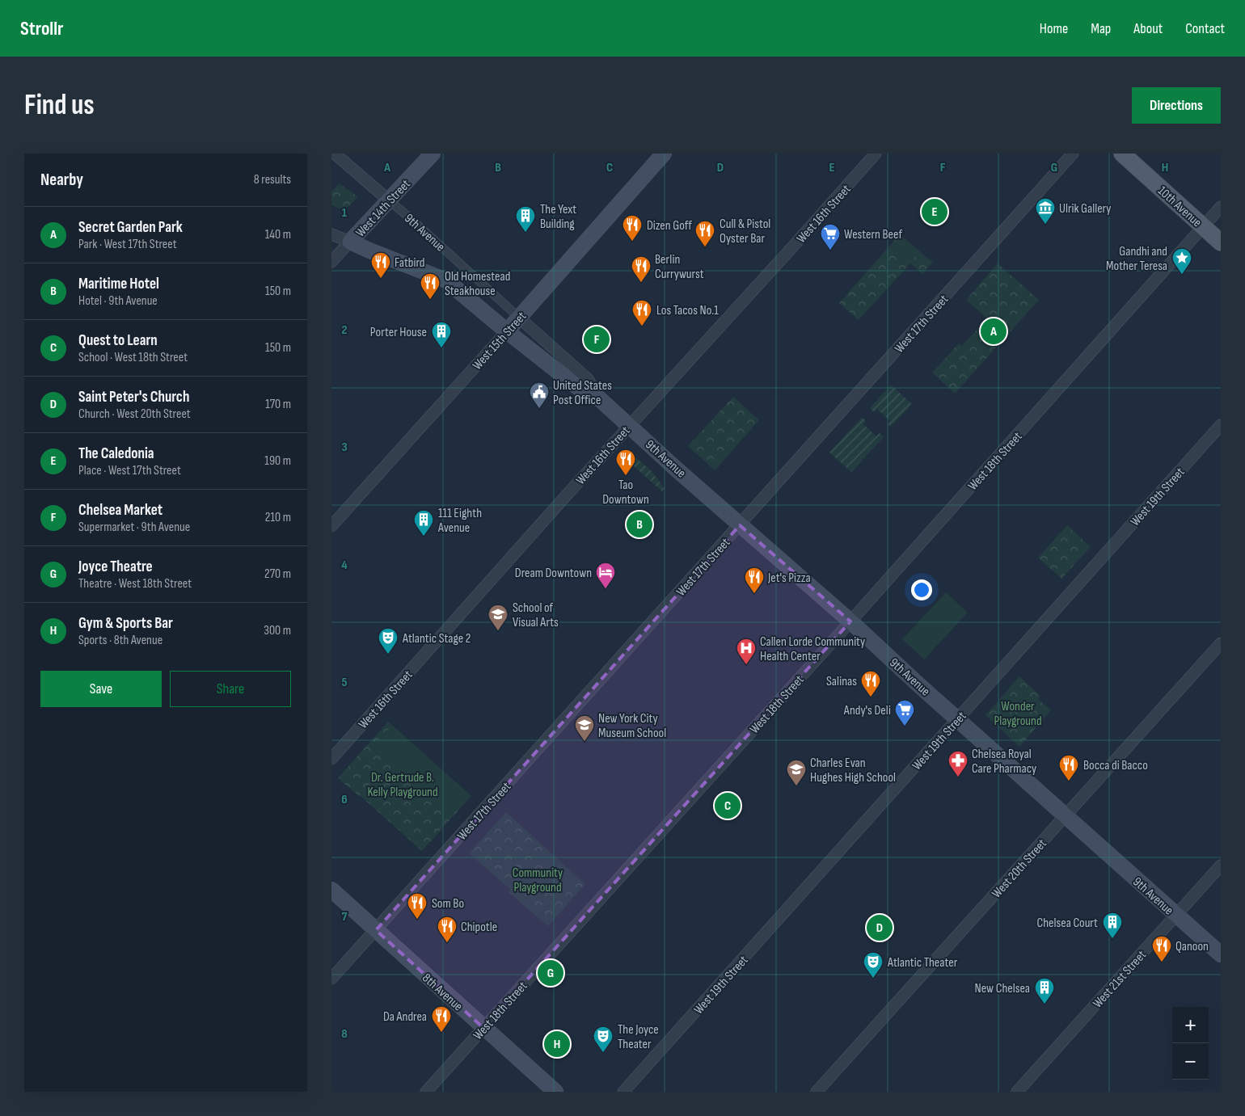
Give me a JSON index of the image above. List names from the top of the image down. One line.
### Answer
{"streets":{"main road":["10th Avenue","West 14th Street","9th Avenue","West 15th Street","8th Avenue"],"street":["West 16th Street","West 17th Street","West 18th Street","West 19th Street","West 20th Street","West 21st Street"]},"crossings":[["10th Avenue","West 18th Street"],["West 14th Street","9th Avenue"],["West 16th Street","9th Avenue"],["9th Avenue","West 17th Street"],["9th Avenue","West 15th Street"],["9th Avenue","West 18th Street"],["9th Avenue","West 19th Street"],["9th Avenue","West 20th Street"],["9th Avenue","West 21st Street"],["West 17th Street","8th Avenue"],["West 18th Street","8th Avenue"]],"parks":["Wonder Playground","Dr. Gertrude B. Kelly Playground","Community Playground"],"places":{"museum":["Ulrik Gallery"],"building":["The Yext Building","Porter House","111 Eighth Avenue","Chelsea Court","New Chelsea"],"restaurant":["Dizen Goff","Cull & Pistol Oyster Bar","Fatbird","Berlin Currywurst","Old Homestead Steakhouse","Los Tacos No.1","Tao Downtown","Jet's Pizza","Salinas","Bocca di Bacco","Som Bo","Chipotle","Qanoon","Da Andrea"],"supermarket":["Western Beef","Andy's Deli"],"place":["Gandhi and Mother Teresa"],"public building":["United States Post Office"],"hotel":["Dream Downtown"],"school or university":["School of Visual Arts","New York City Museum School","Charles Evan Hughes High School"],"theatre":["Atlantic Stage 2","Atlantic Theater","The Joyce Theater"],"hospital":["Callen Lorde Community Health Center"],"pharmacy":["Chelsea Royal Care Pharmacy"]},"page":{"header":"Strollr","nav":["Home","Map","About","Contact"],"buttons":["Directions",["Save","Share"]],"title":"Find us","heading":["Nearby","8 results"],"pins":["E","A","F","B","C","D","G","H"],"list":[{"mark":"A","name":"Secret Garden Park","note":"Park · West 17th Street","value":"140 m"},{"mark":"B","name":"Maritime Hotel","note":"Hotel · 9th Avenue","value":"150 m"},{"mark":"C","name":"Quest to Learn","note":"School · West 18th Street","value":"150 m"},{"mark":"D","name":"Saint Peter's Church","note":"Church · West 20th Street","value":"170 m"},{"mark":"E","name":"The Caledonia","note":"Place · West 17th Street","value":"190 m"},{"mark":"F","name":"Chelsea Market","note":"Supermarket · 9th Avenue","value":"210 m"},{"mark":"G","name":"Joyce Theatre","note":"Theatre · West 18th Street","value":"270 m"},{"mark":"H","name":"Gym & Sports Bar","note":"Sports · 8th Avenue","value":"300 m"}],"map_buttons":["+","−"]},"grid":{"columns":["A","B","C","D","E","F","G","H"],"rows":["1","2","3","4","5","6","7","8"]}}
